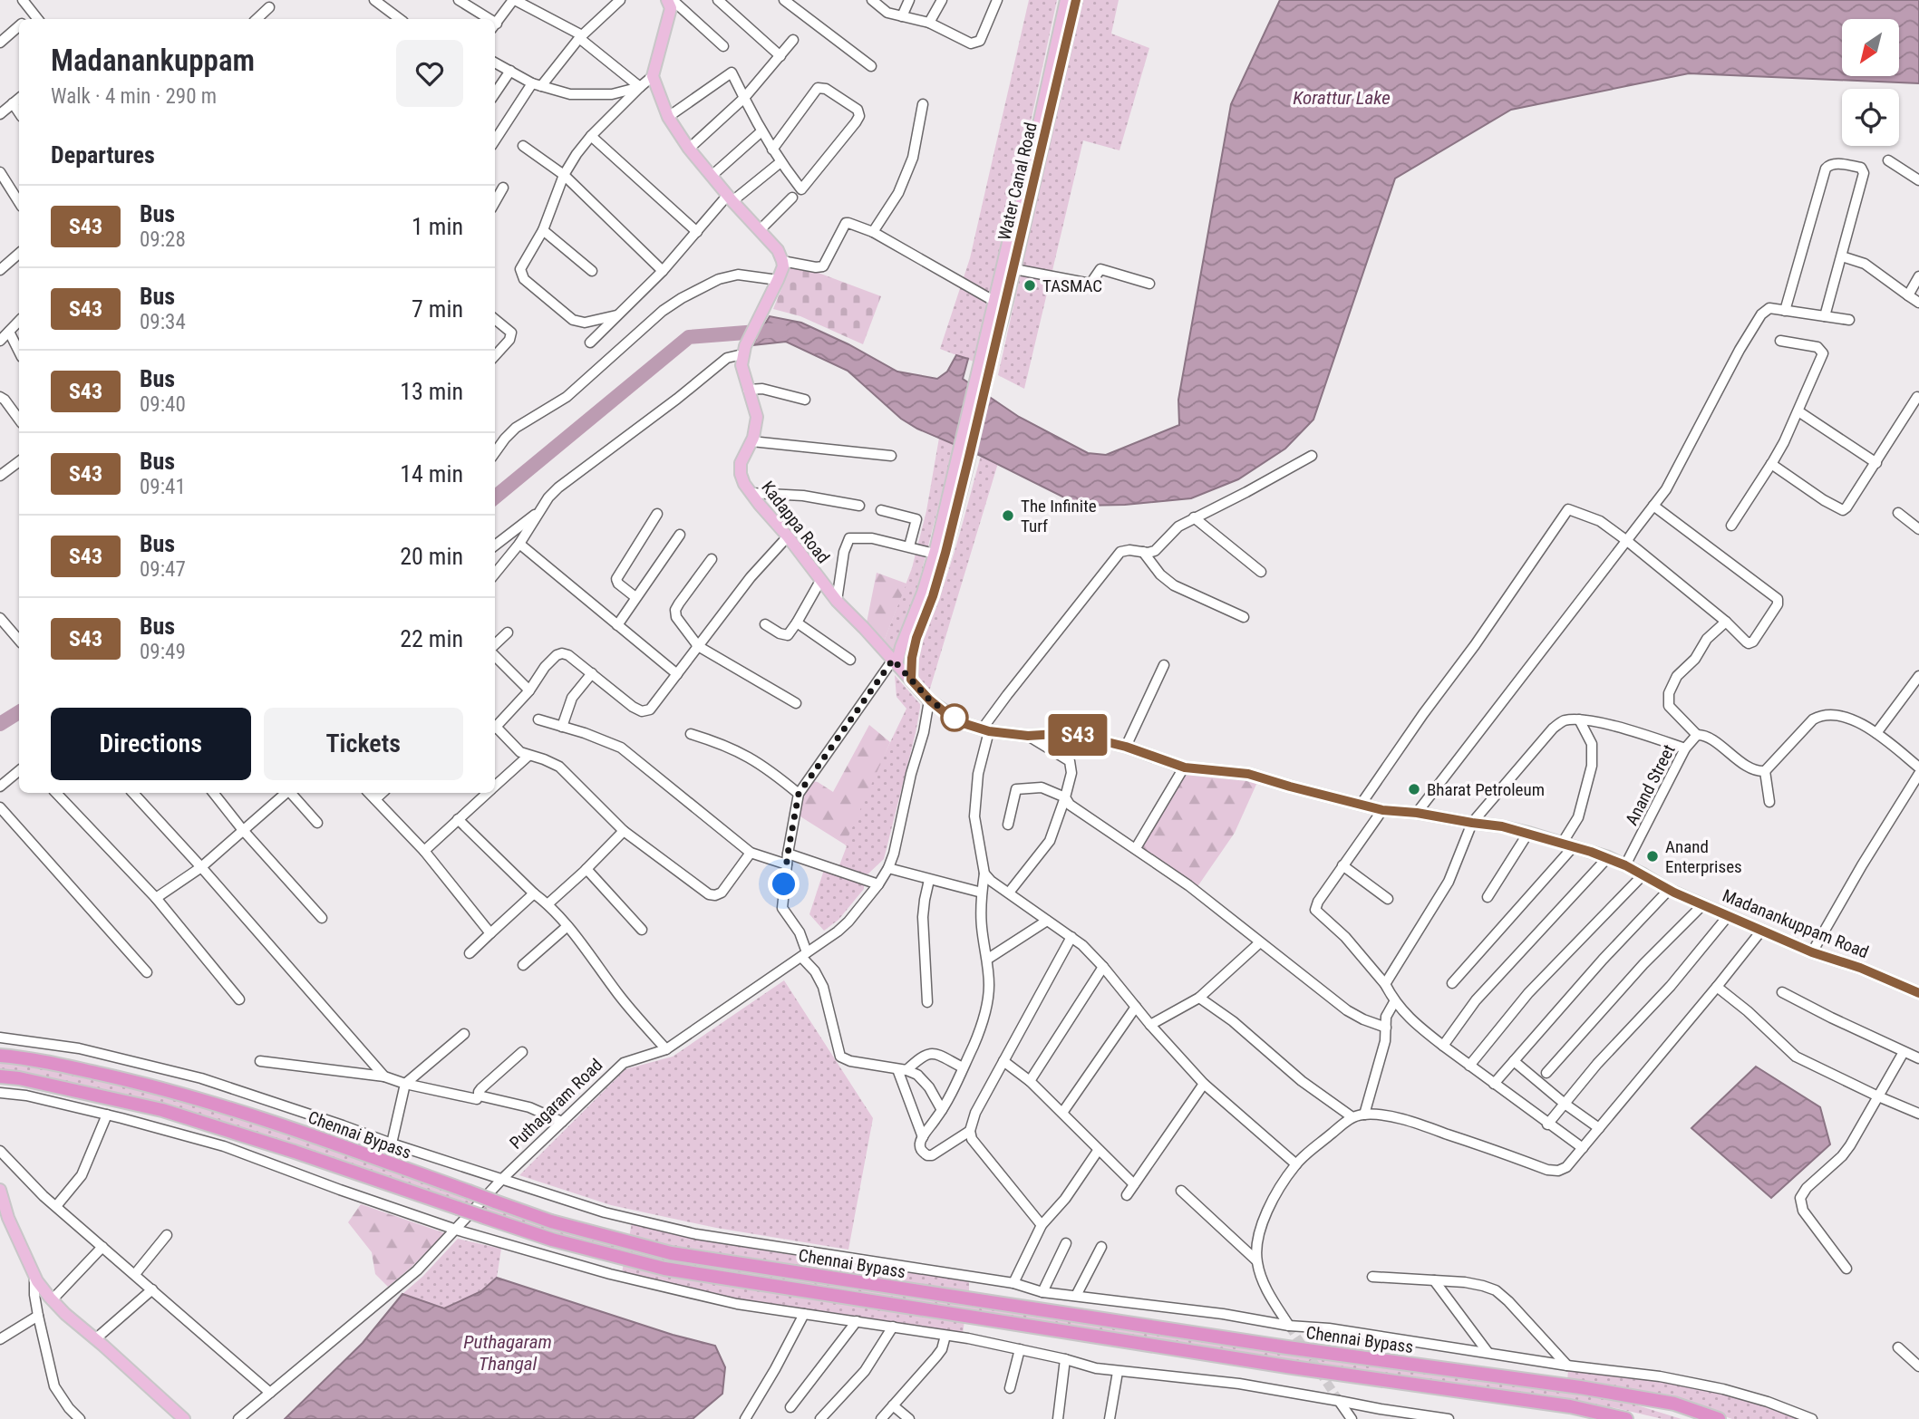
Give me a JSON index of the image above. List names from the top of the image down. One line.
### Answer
{"streets":{"highway":["Chennai Bypass"],"main road":["Water Canal Road","Kadappa Road","Madanankuppam Road"],"street":["Anand Street","Puthagaram Road"]},"crossings":[["Anand Street","Madanankuppam Road"],["Madanankuppam Road","Puthagaram Road"]],"water":["Korattur Lake","Puthagaram Thangal"],"places":["TASMAC","The Infinite Turf","Bharat Petroleum","Anand Enterprises"],"lines":["bus line S43"],"north":"bottom left","page":{"on_map":"S43","heading":[["Madanankuppam","Walk · 4 min · 290 m"],"Departures"],"list":[{"mark":"S43","name":"Bus","note":"09:28","value":"1 min"},{"mark":"S43","name":"Bus","note":"09:34","value":"7 min"},{"mark":"S43","name":"Bus","note":"09:40","value":"13 min"},{"mark":"S43","name":"Bus","note":"09:41","value":"14 min"},{"mark":"S43","name":"Bus","note":"09:47","value":"20 min"},{"mark":"S43","name":"Bus","note":"09:49","value":"22 min"}],"buttons":["Directions","Tickets"]}}
